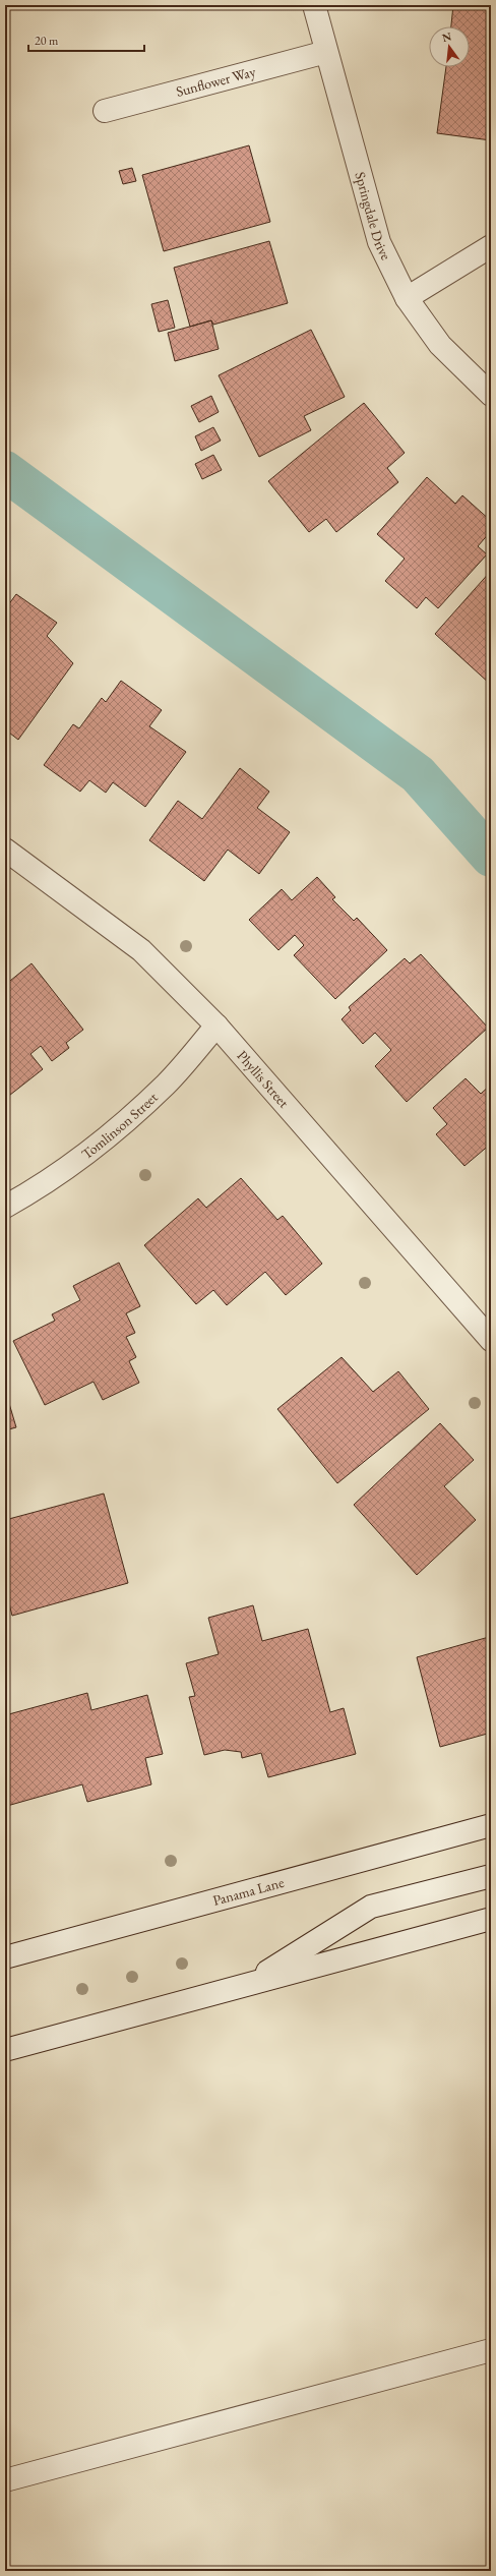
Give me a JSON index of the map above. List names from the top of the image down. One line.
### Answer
{"streets":{"street":["Sunflower Way","Springdale Drive","Phyllis Street","Tomlinson Street","Panama Lane"]},"crossings":[["Sunflower Way","Springdale Drive"],["Phyllis Street","Tomlinson Street"]],"scale_bar":"20 m","north":"top"}
